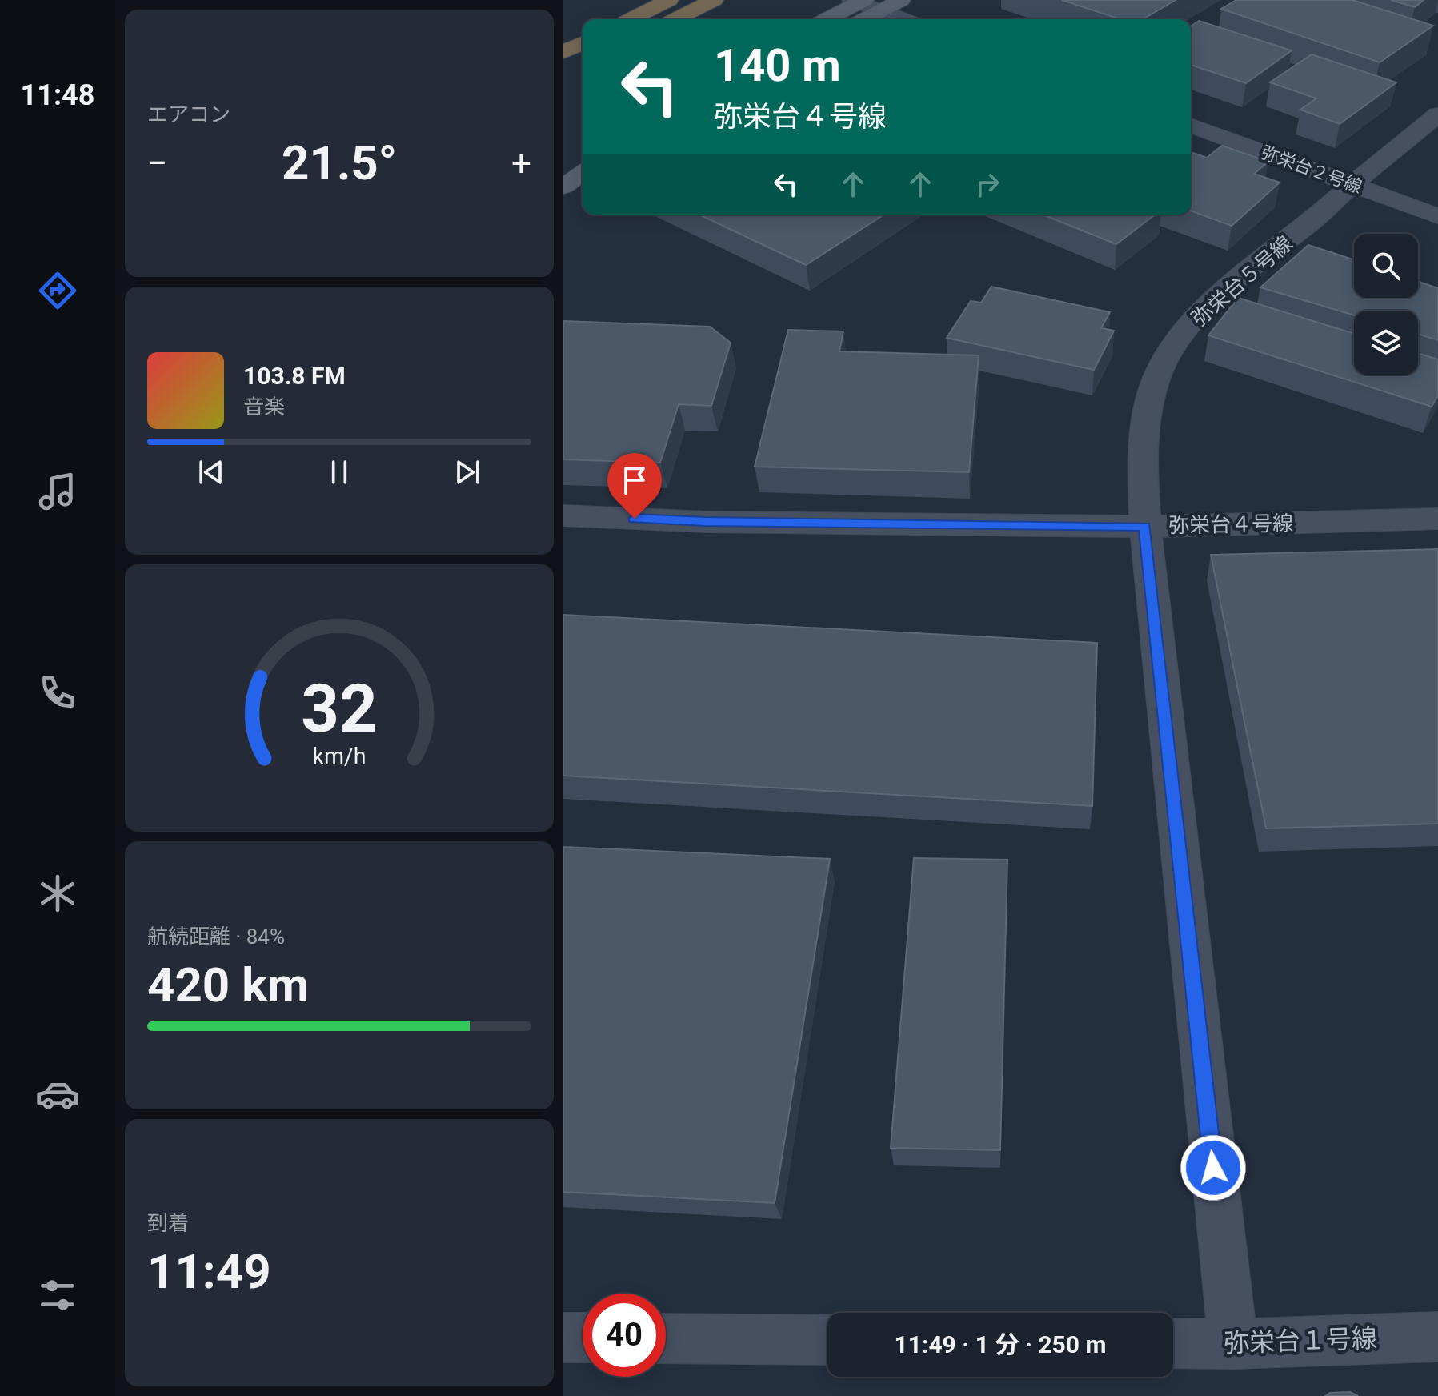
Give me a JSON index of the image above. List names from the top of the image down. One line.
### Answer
{"streets":{"street":["弥栄台２号線","弥栄台５号線","弥栄台４号線","弥栄台１号線"]},"crossings":[["弥栄台２号線","弥栄台５号線"],["弥栄台５号線","弥栄台４号線"],["弥栄台５号線","弥栄台１号線"]],"page":{"tabs":"11:48","tile":["エアコン",["航続距離 · 84%","420 km"],["到着","11:49"]],"turn":["140 m","弥栄台４号線"],"heat":["−","21.5°","+"],"song":["103.8 FM","音楽"],"limit":"40","trip":"11:49 · 1 分 · 250 m","gauge":["32","km/h"]}}
